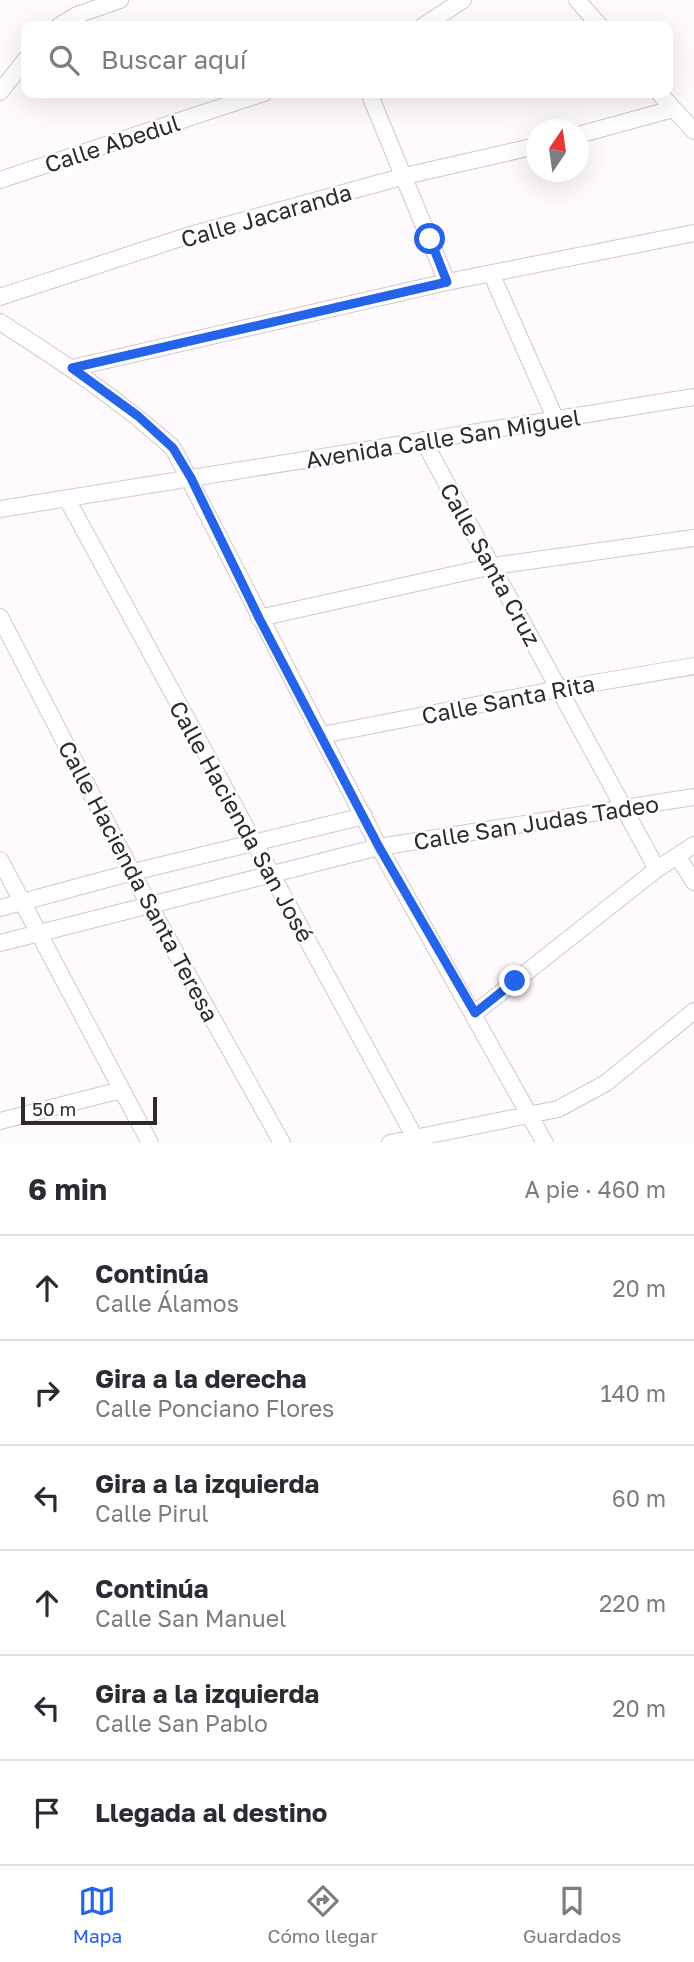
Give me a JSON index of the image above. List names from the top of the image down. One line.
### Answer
{"streets":{"street":["Calle Abedul","Calle Jacaranda","Avenida Calle San Miguel","Calle Santa Cruz","Calle Santa Rita","Calle Hacienda San José","Calle San Judas Tadeo","Calle Hacienda Santa Teresa"]},"crossings":[["Avenida Calle San Miguel","Calle Santa Cruz"],["Avenida Calle San Miguel","Calle Hacienda San José"],["Calle Santa Cruz","Calle Santa Rita"],["Calle Santa Cruz","Calle San Judas Tadeo"],["Calle Hacienda San José","Calle San Judas Tadeo"],["Calle San Judas Tadeo","Calle Hacienda Santa Teresa"]],"scale_bar":"50 m","north":"top","page":{"search":"Buscar aquí","scale":"50 m","heading":["6 min","A pie · 460 m"],"list":[["Continúa","Calle Álamos","20 m"],["Gira a la derecha","Calle Ponciano Flores","140 m"],["Gira a la izquierda","Calle Pirul","60 m"],["Continúa","Calle San Manuel","220 m"],["Gira a la izquierda","Calle San Pablo","20 m"],"Llegada al destino"],"nav":["Mapa","Cómo llegar","Guardados"]}}
